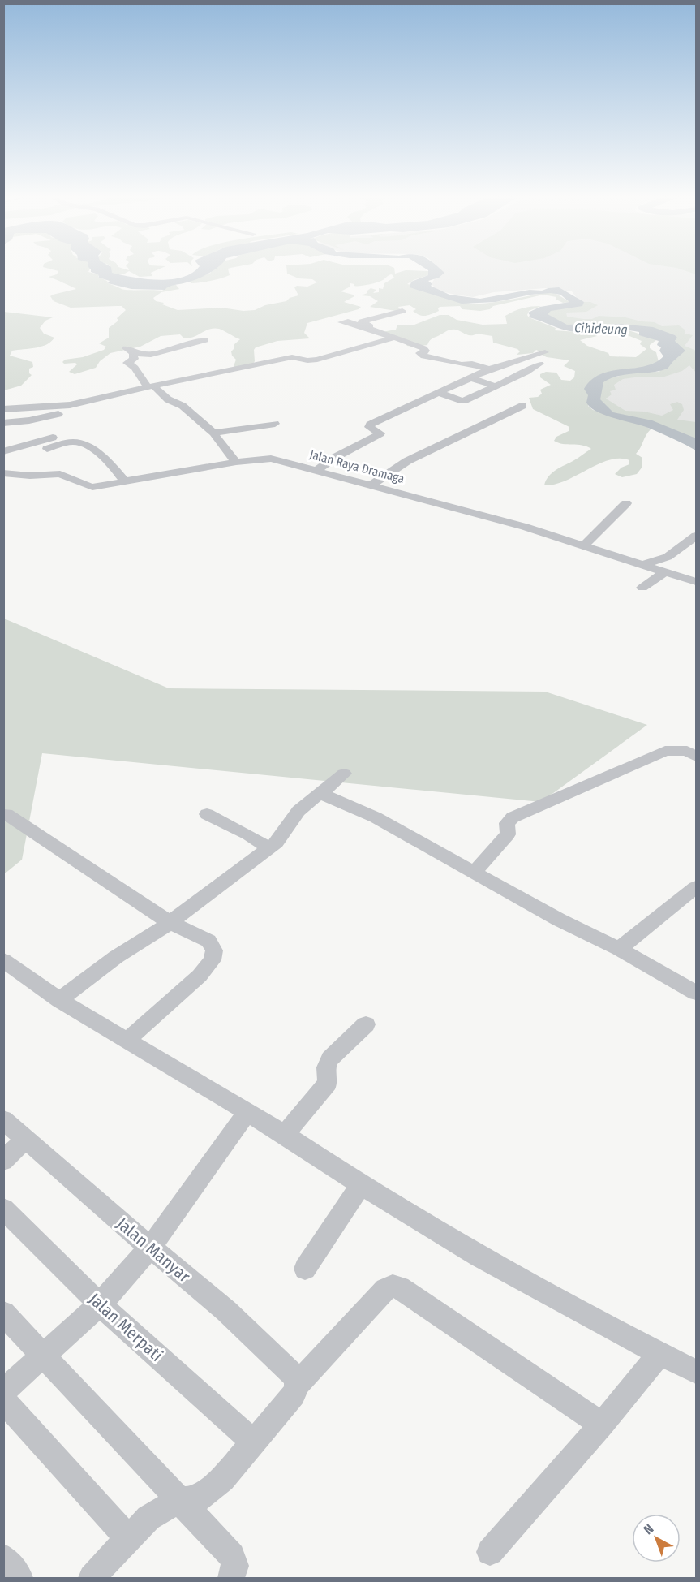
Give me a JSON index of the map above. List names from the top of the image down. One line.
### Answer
{"streets":{"street":["Jalan Raya Dramaga","Jalan Manyar","Jalan Merpati"]},"water":["Cihideung"],"north":"top left"}
